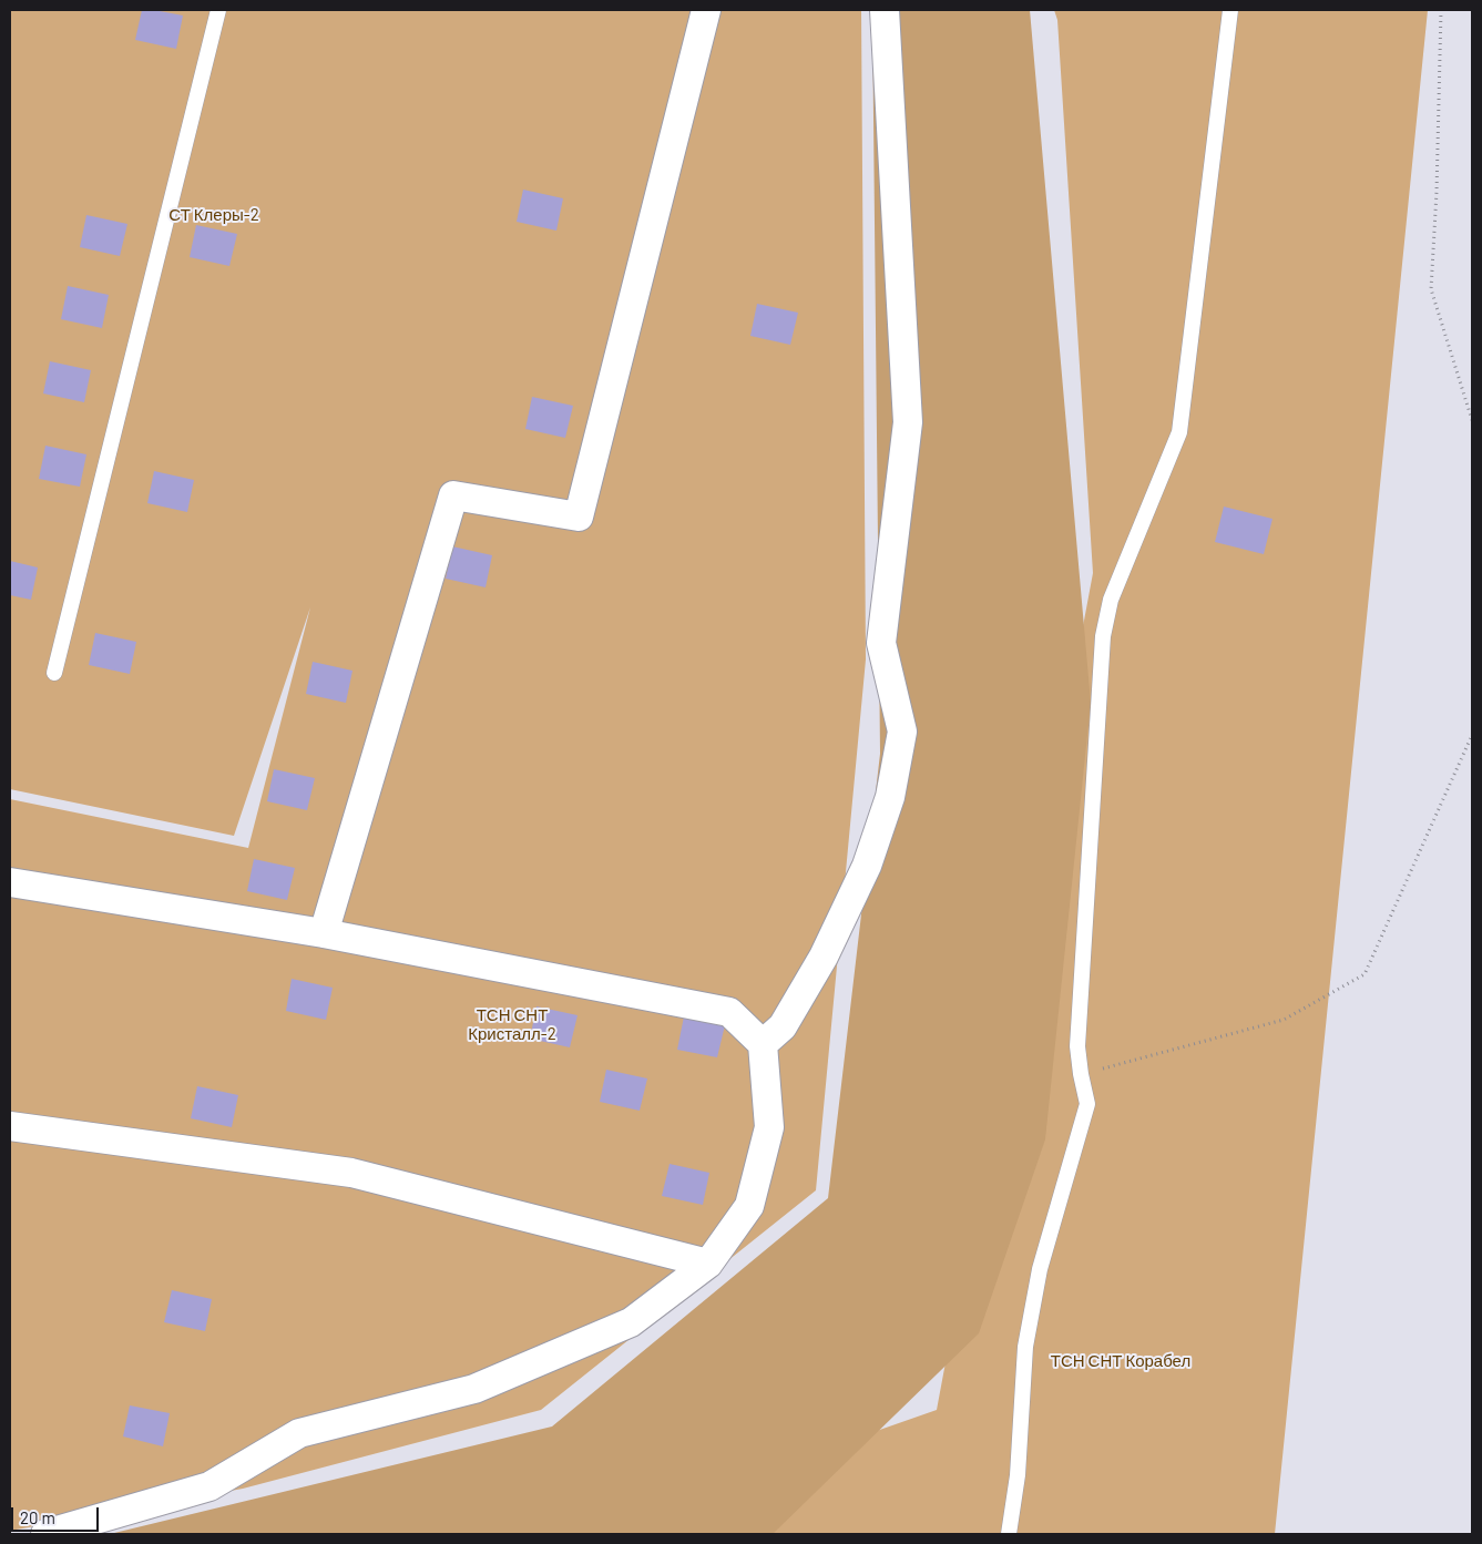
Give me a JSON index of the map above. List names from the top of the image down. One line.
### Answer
{"parks":["СТ Клеры-2","ТСН СНТ Кристалл-2","ТСН СНТ Корабел"],"scale_bar":"20 m"}
